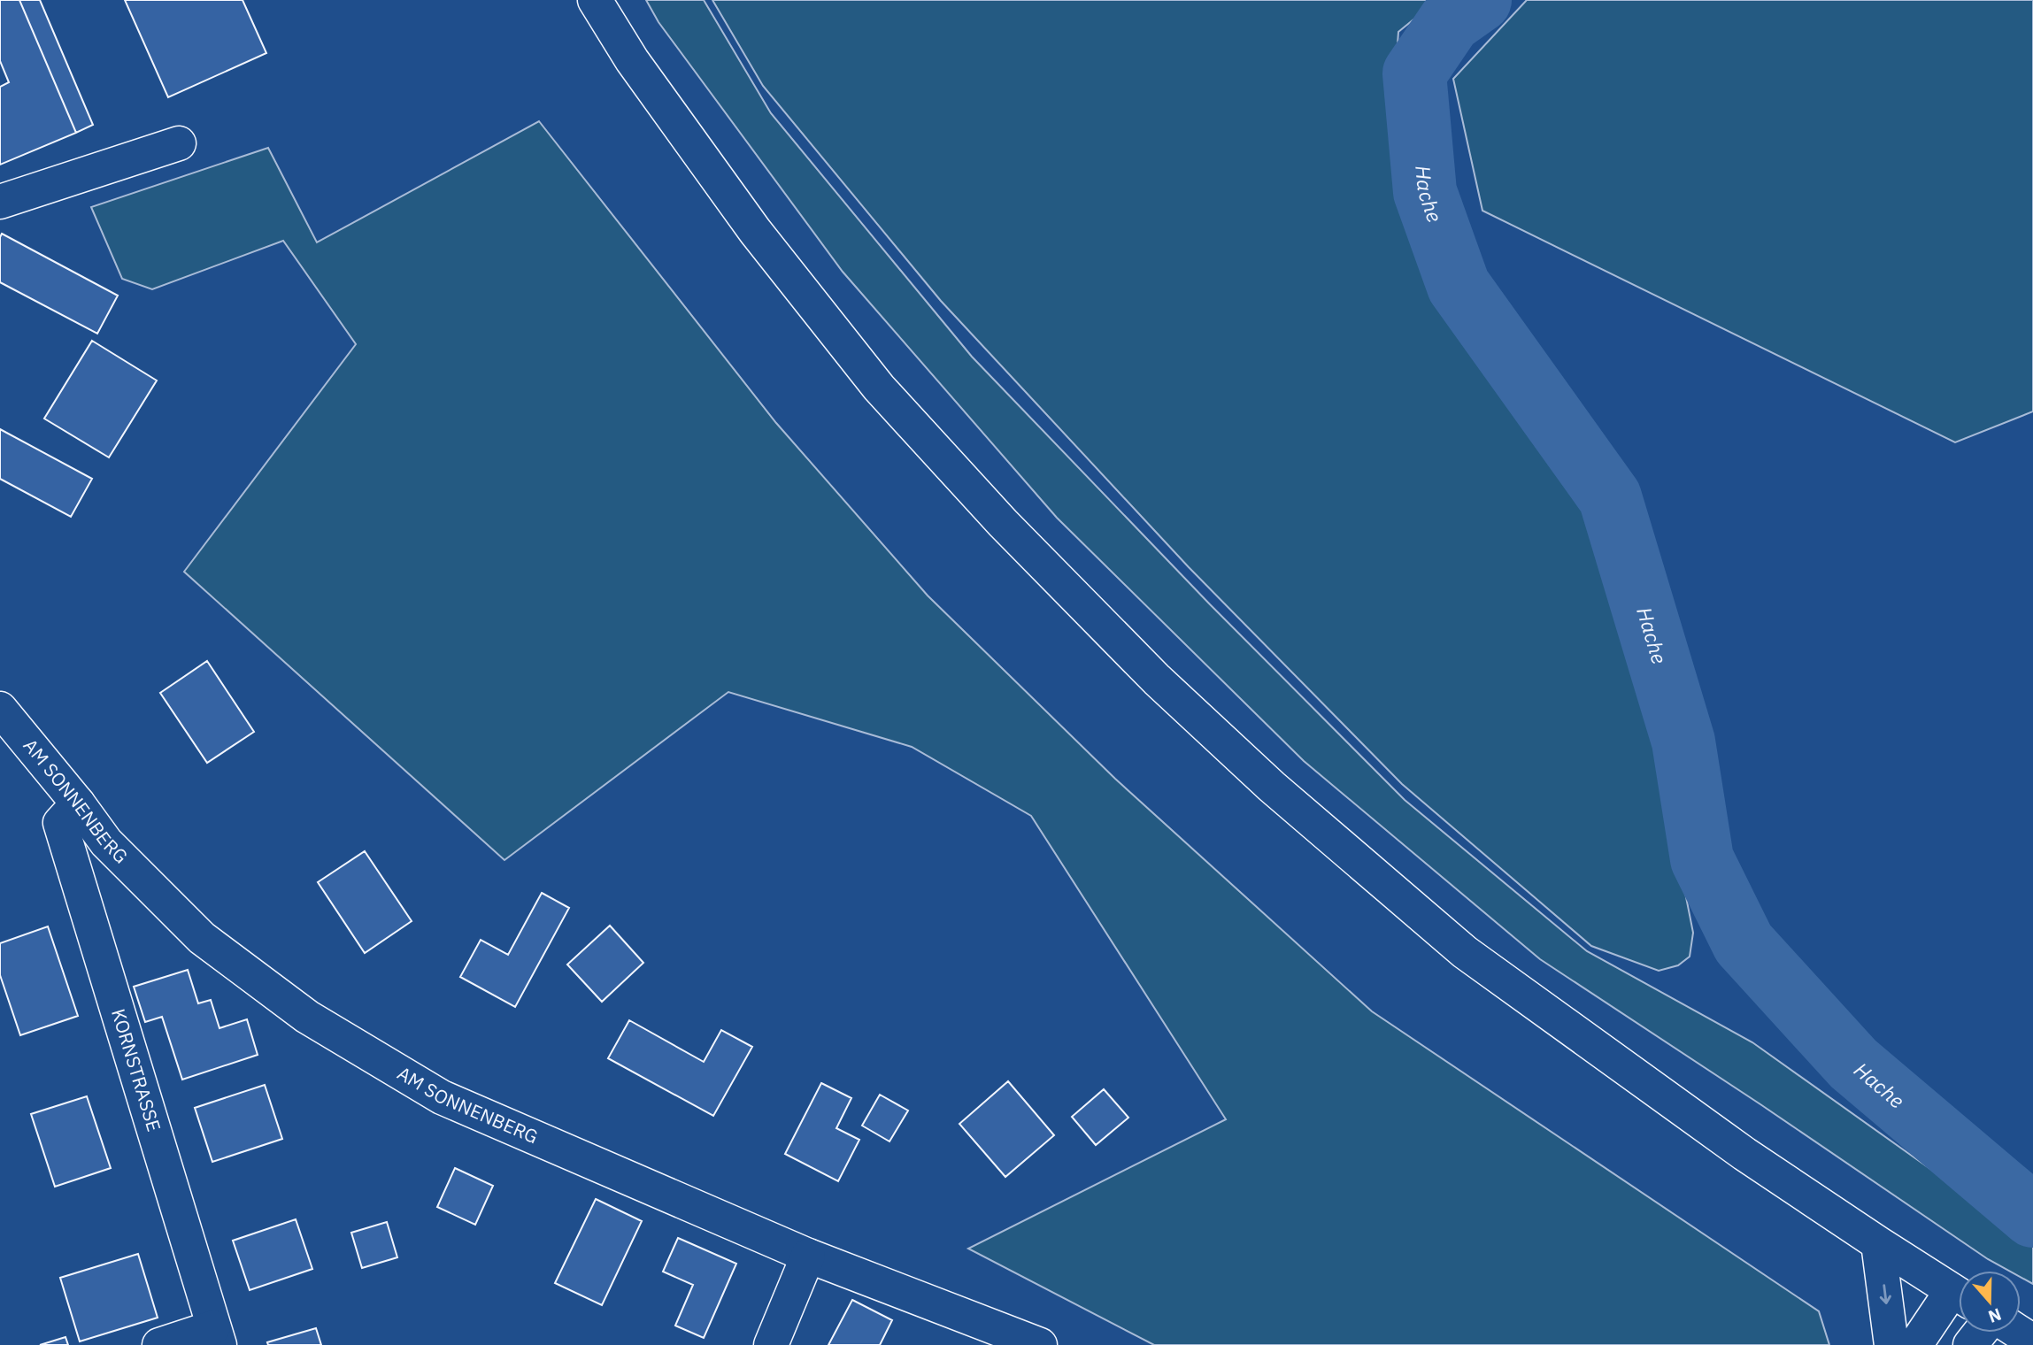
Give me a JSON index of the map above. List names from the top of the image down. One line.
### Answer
{"streets":{"main road":["AM SONNENBERG","KORNSTRASSE"]},"crossings":[["AM SONNENBERG","KORNSTRASSE"]],"water":["Hache"],"north":"bottom"}
